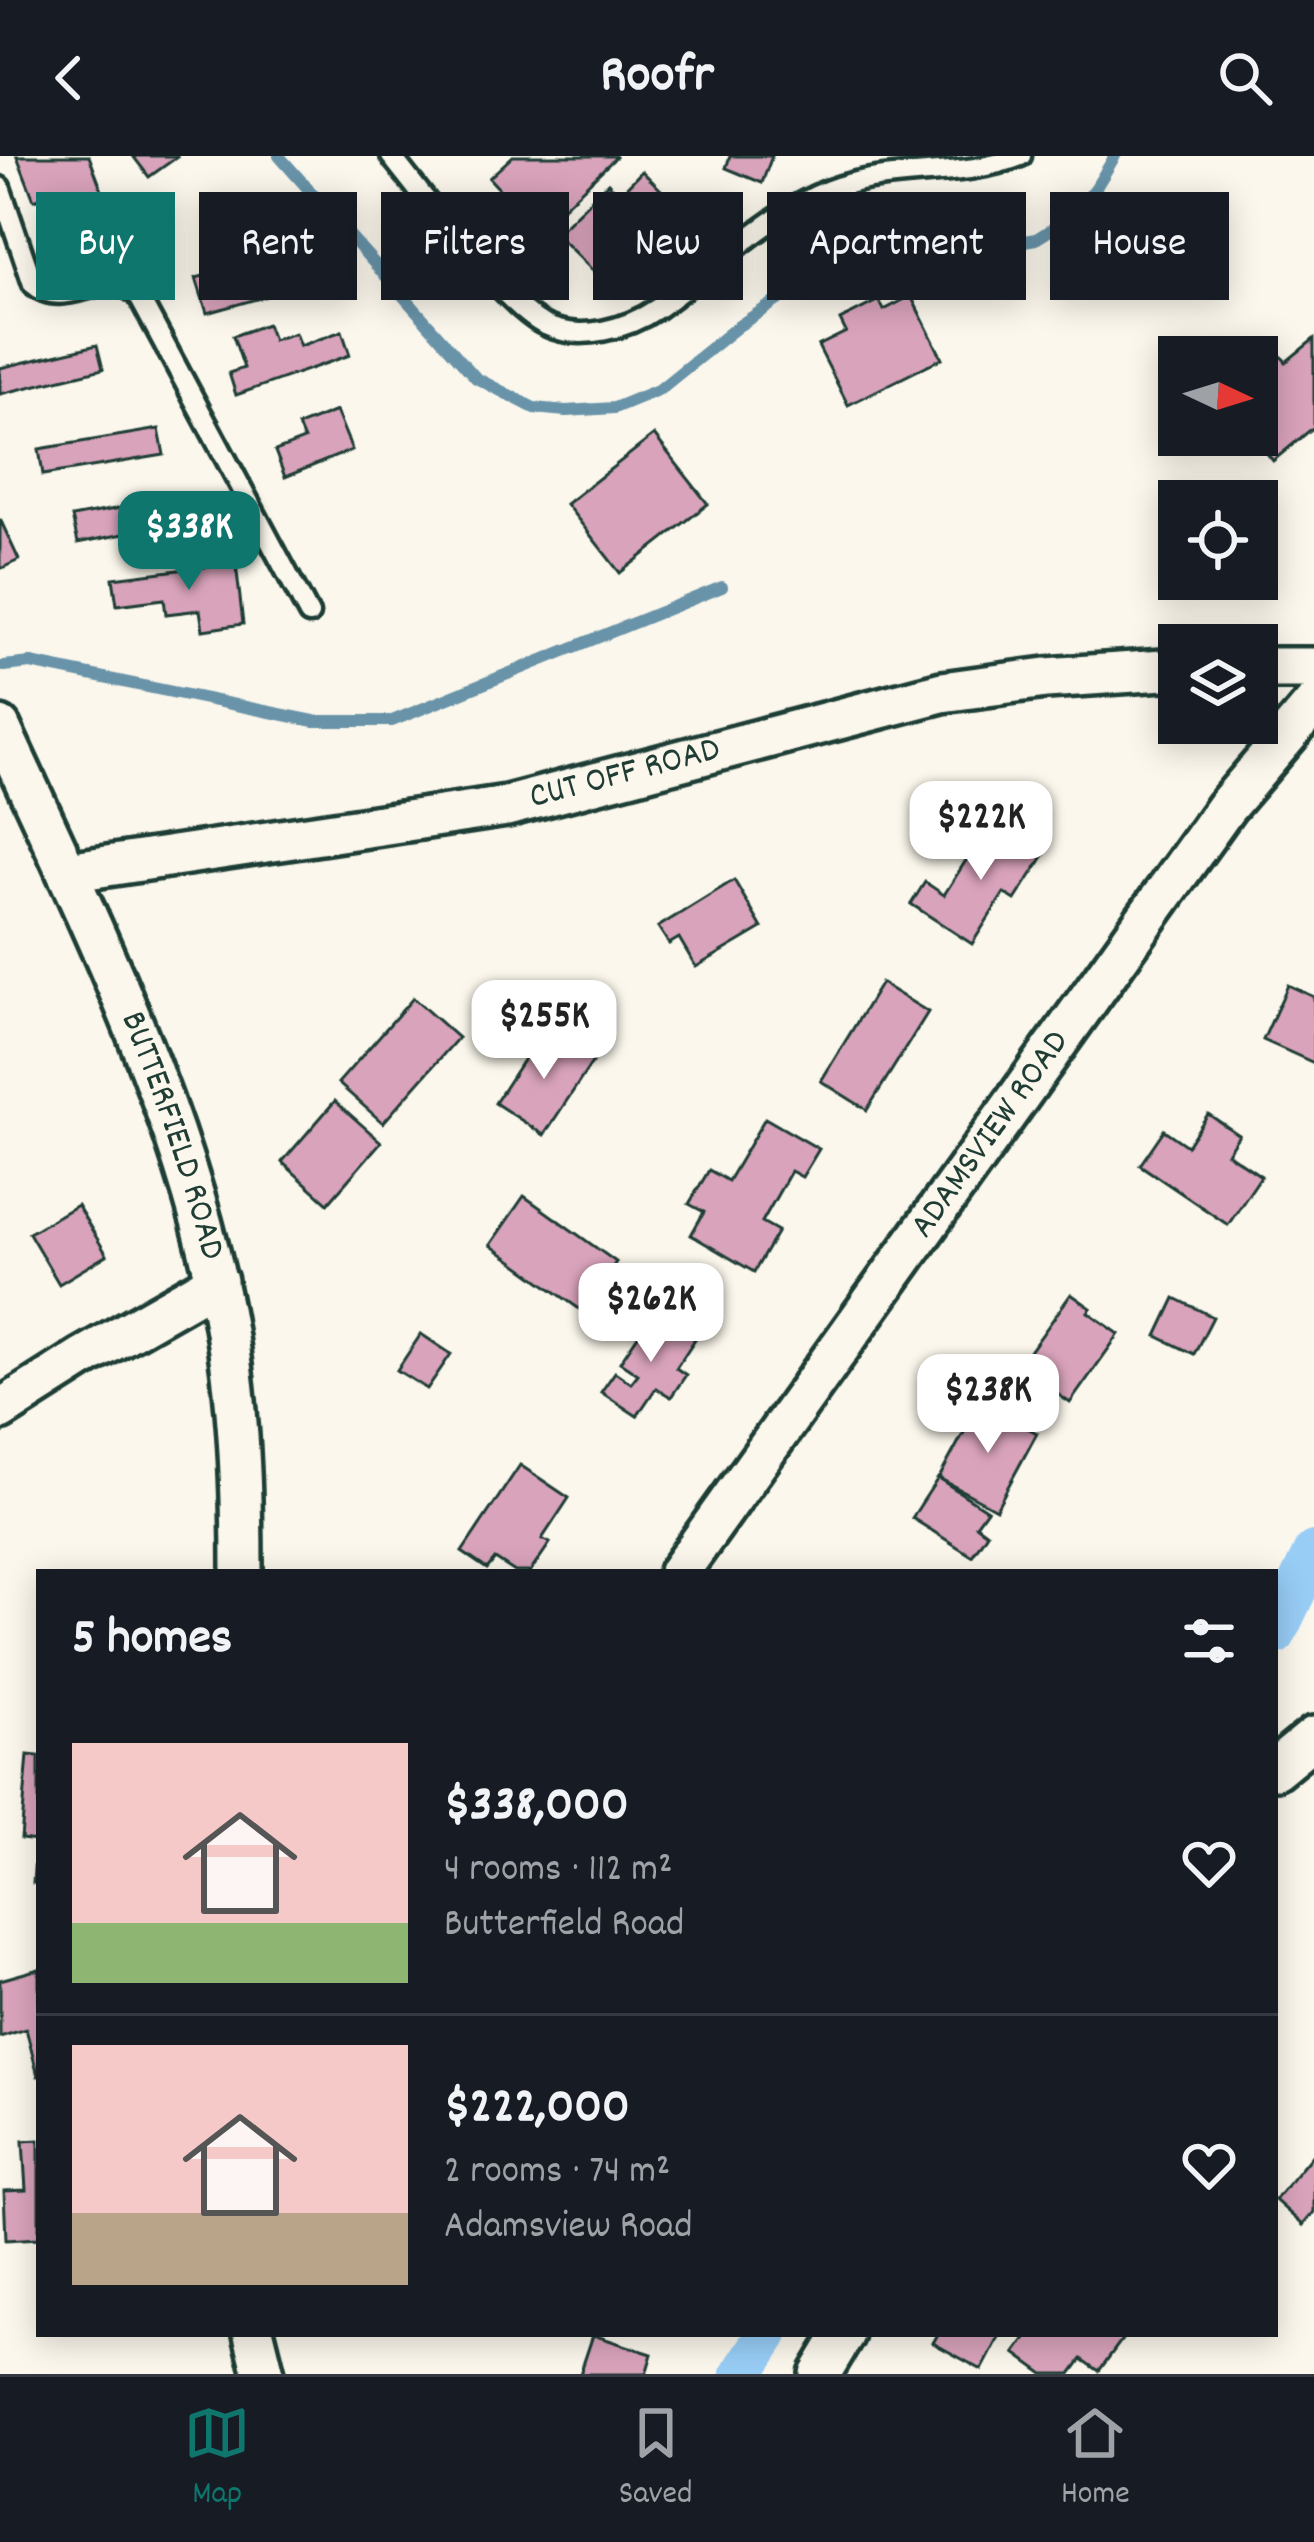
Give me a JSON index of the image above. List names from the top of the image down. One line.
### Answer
{"streets":{"street":["CUT OFF ROAD","ADAMSVIEW ROAD","BUTTERFIELD ROAD"]},"crossings":[["CUT OFF ROAD","BUTTERFIELD ROAD"]],"north":"right","page":{"header":"Roofr","chip":["Buy","Rent","Filters","New","Apartment","House"],"price":["$338K","$222K","$255K","$262K","$238K"],"heading":"5 homes","list":[{"name":"$338,000","note":"4 rooms · 112 m² · Butterfield Road"},{"name":"$222,000","note":"2 rooms · 74 m² · Adamsview Road"}],"tabs":["Map","Saved","Home"]}}
